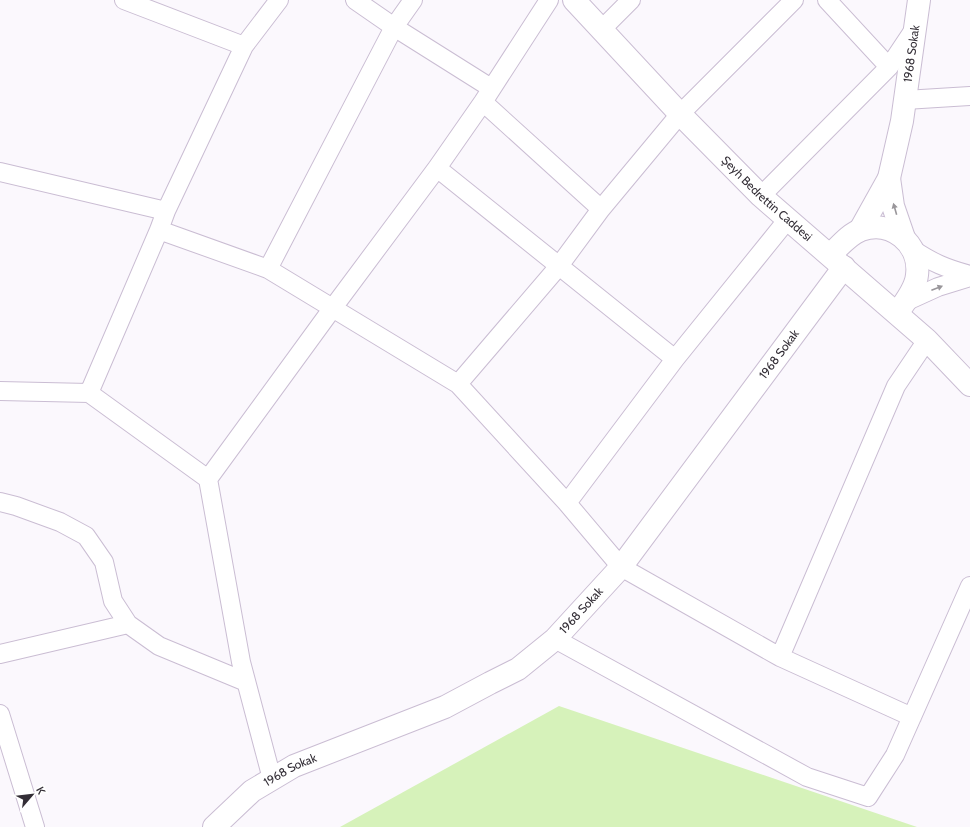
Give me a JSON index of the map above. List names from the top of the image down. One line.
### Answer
{"streets":{"street":["1968 Sokak","Şeyh Bedrettin Caddesi"]},"crossings":[["1968 Sokak","Şeyh Bedrettin Caddesi"]],"north":"top right"}
